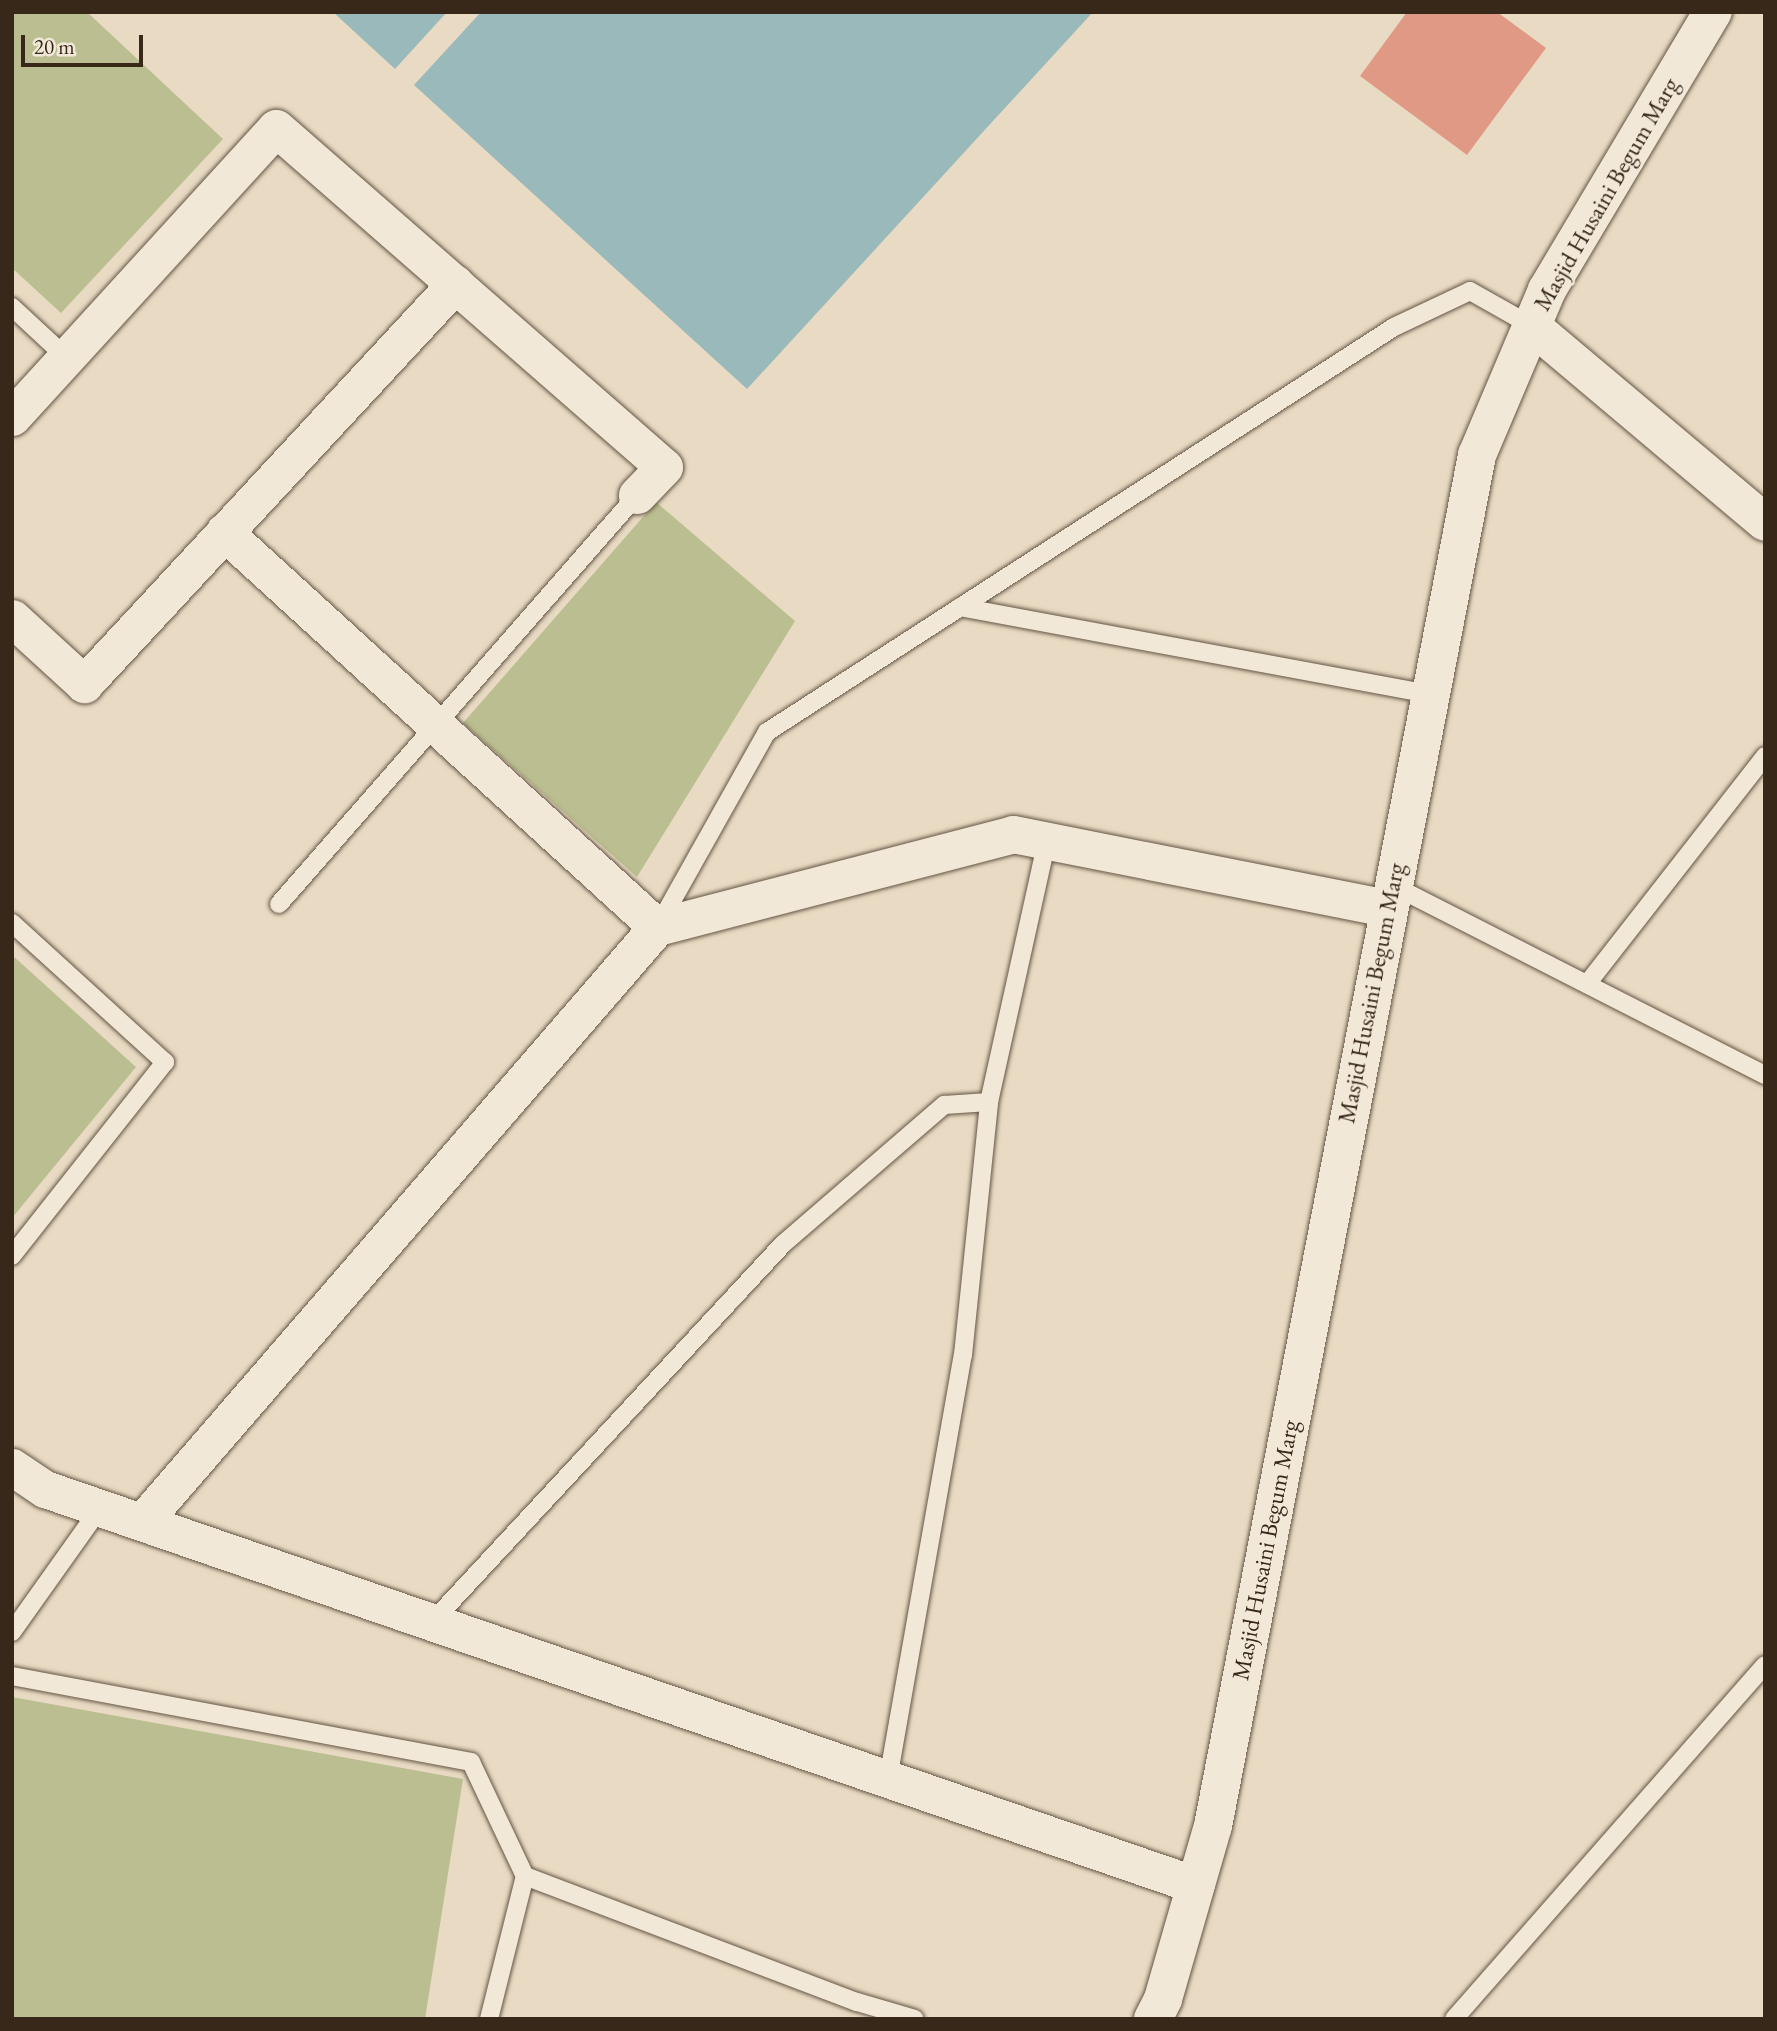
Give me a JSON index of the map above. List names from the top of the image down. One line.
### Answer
{"streets":{"street":["Masjid Husaini Begum Marg"]},"scale_bar":"20 m"}
